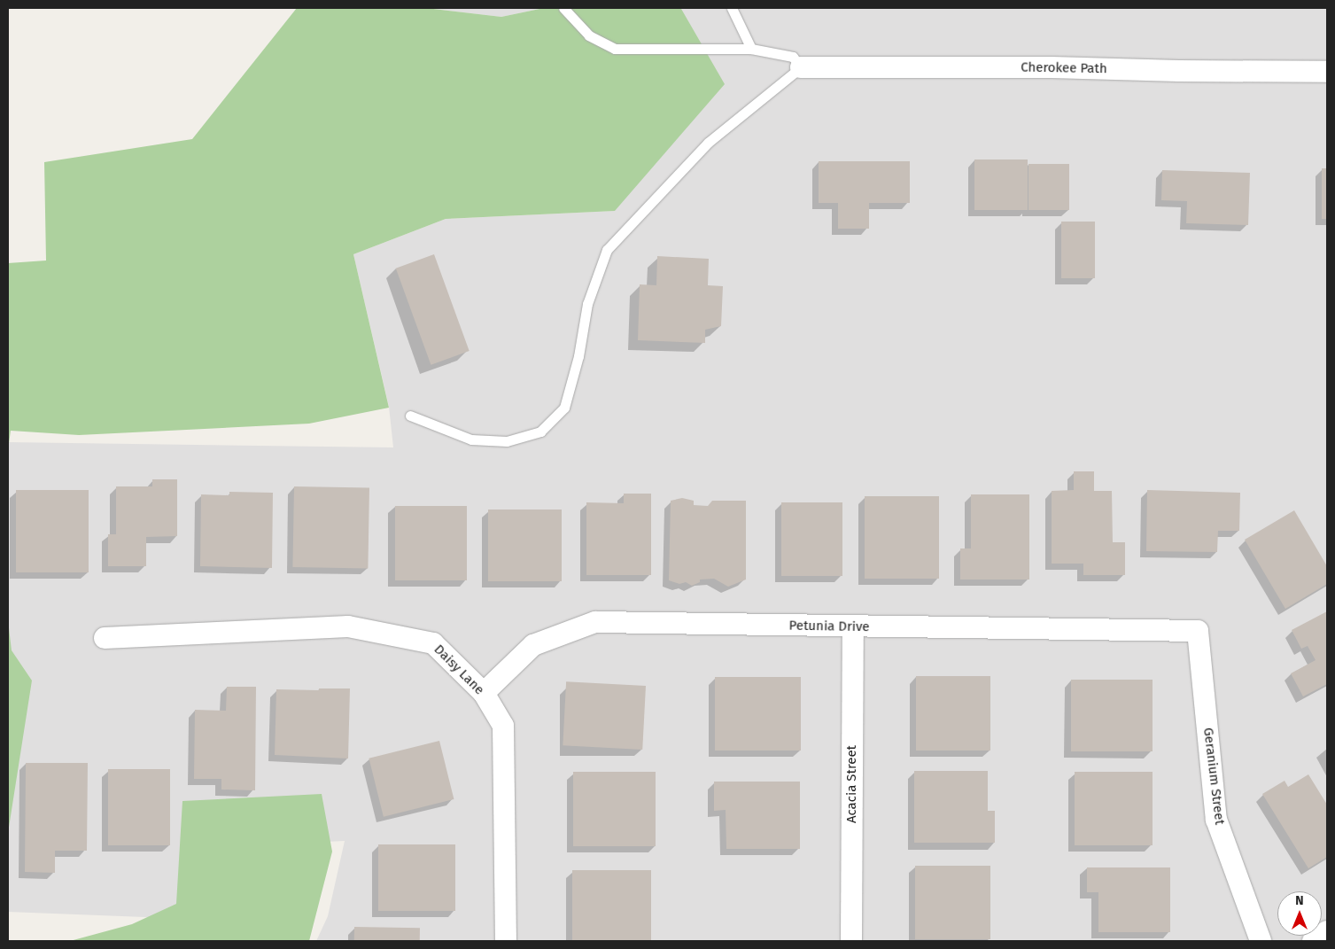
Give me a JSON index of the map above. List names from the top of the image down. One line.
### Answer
{"streets":{"street":["Cherokee Path","Petunia Drive","Daisy Lane","Geranium Street","Acacia Street"]},"crossings":[["Petunia Drive","Daisy Lane"],["Petunia Drive","Geranium Street"],["Petunia Drive","Acacia Street"]],"north":"top"}
